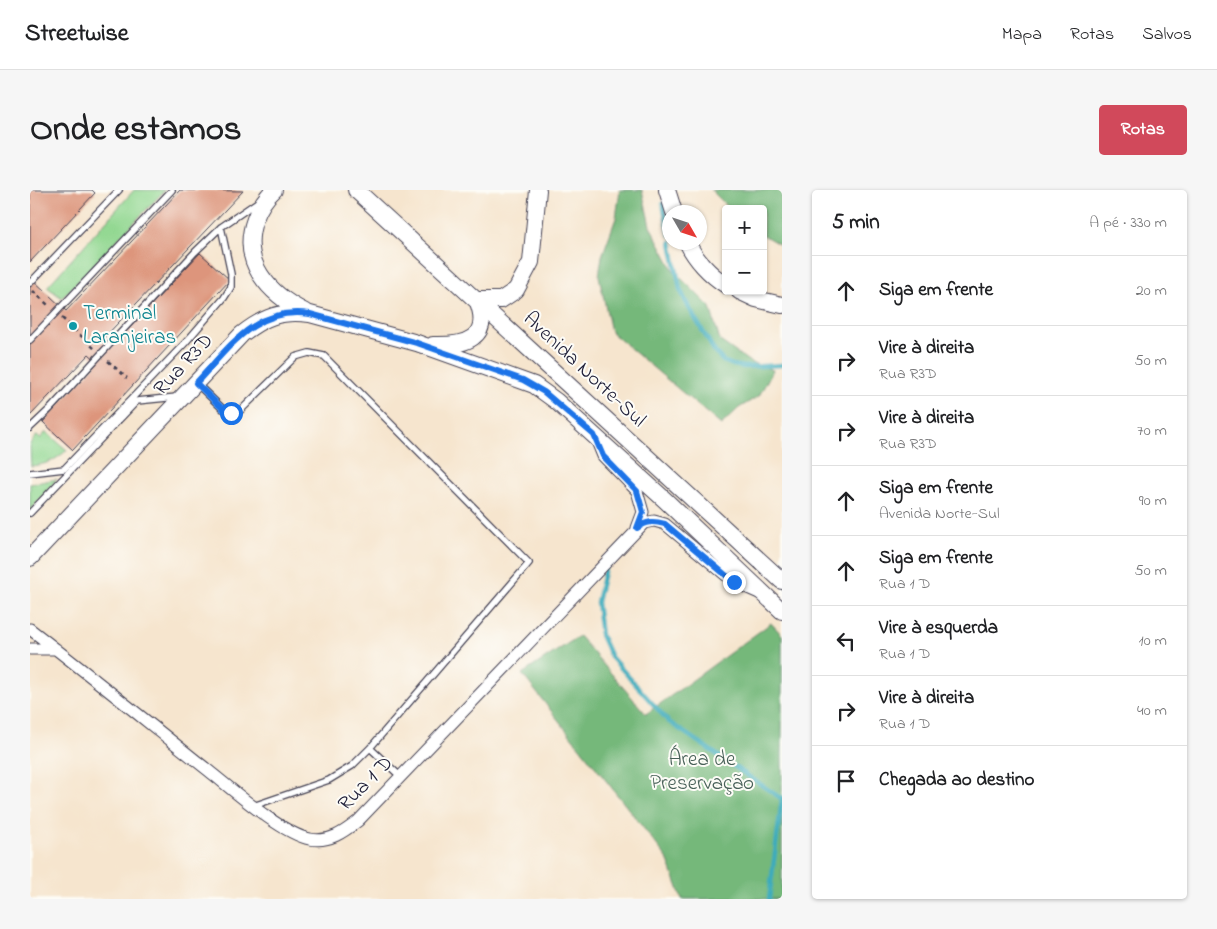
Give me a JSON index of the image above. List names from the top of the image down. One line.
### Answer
{"streets":{"main road":["Rua R3D","Avenida Norte-Sul"],"street":["Rua 1 D"]},"crossings":[["Rua R3D","Avenida Norte-Sul"]],"parks":["Área de Preservação"],"places":["Terminal Laranjeiras"],"north":"bottom right","page":{"header":"Streetwise","nav":["Mapa","Rotas","Salvos"],"title":"Onde estamos","buttons":"Rotas","heading":["5 min","A pé · 330 m"],"map_buttons":["+","−"],"list":[["Siga em frente","20 m"],["Vire à direita","Rua R3D","50 m"],["Vire à direita","Rua R3D","70 m"],["Siga em frente","Avenida Norte-Sul","90 m"],["Siga em frente","Rua 1 D","50 m"],["Vire à esquerda","Rua 1 D","10 m"],["Vire à direita","Rua 1 D","40 m"],"Chegada ao destino"]}}
